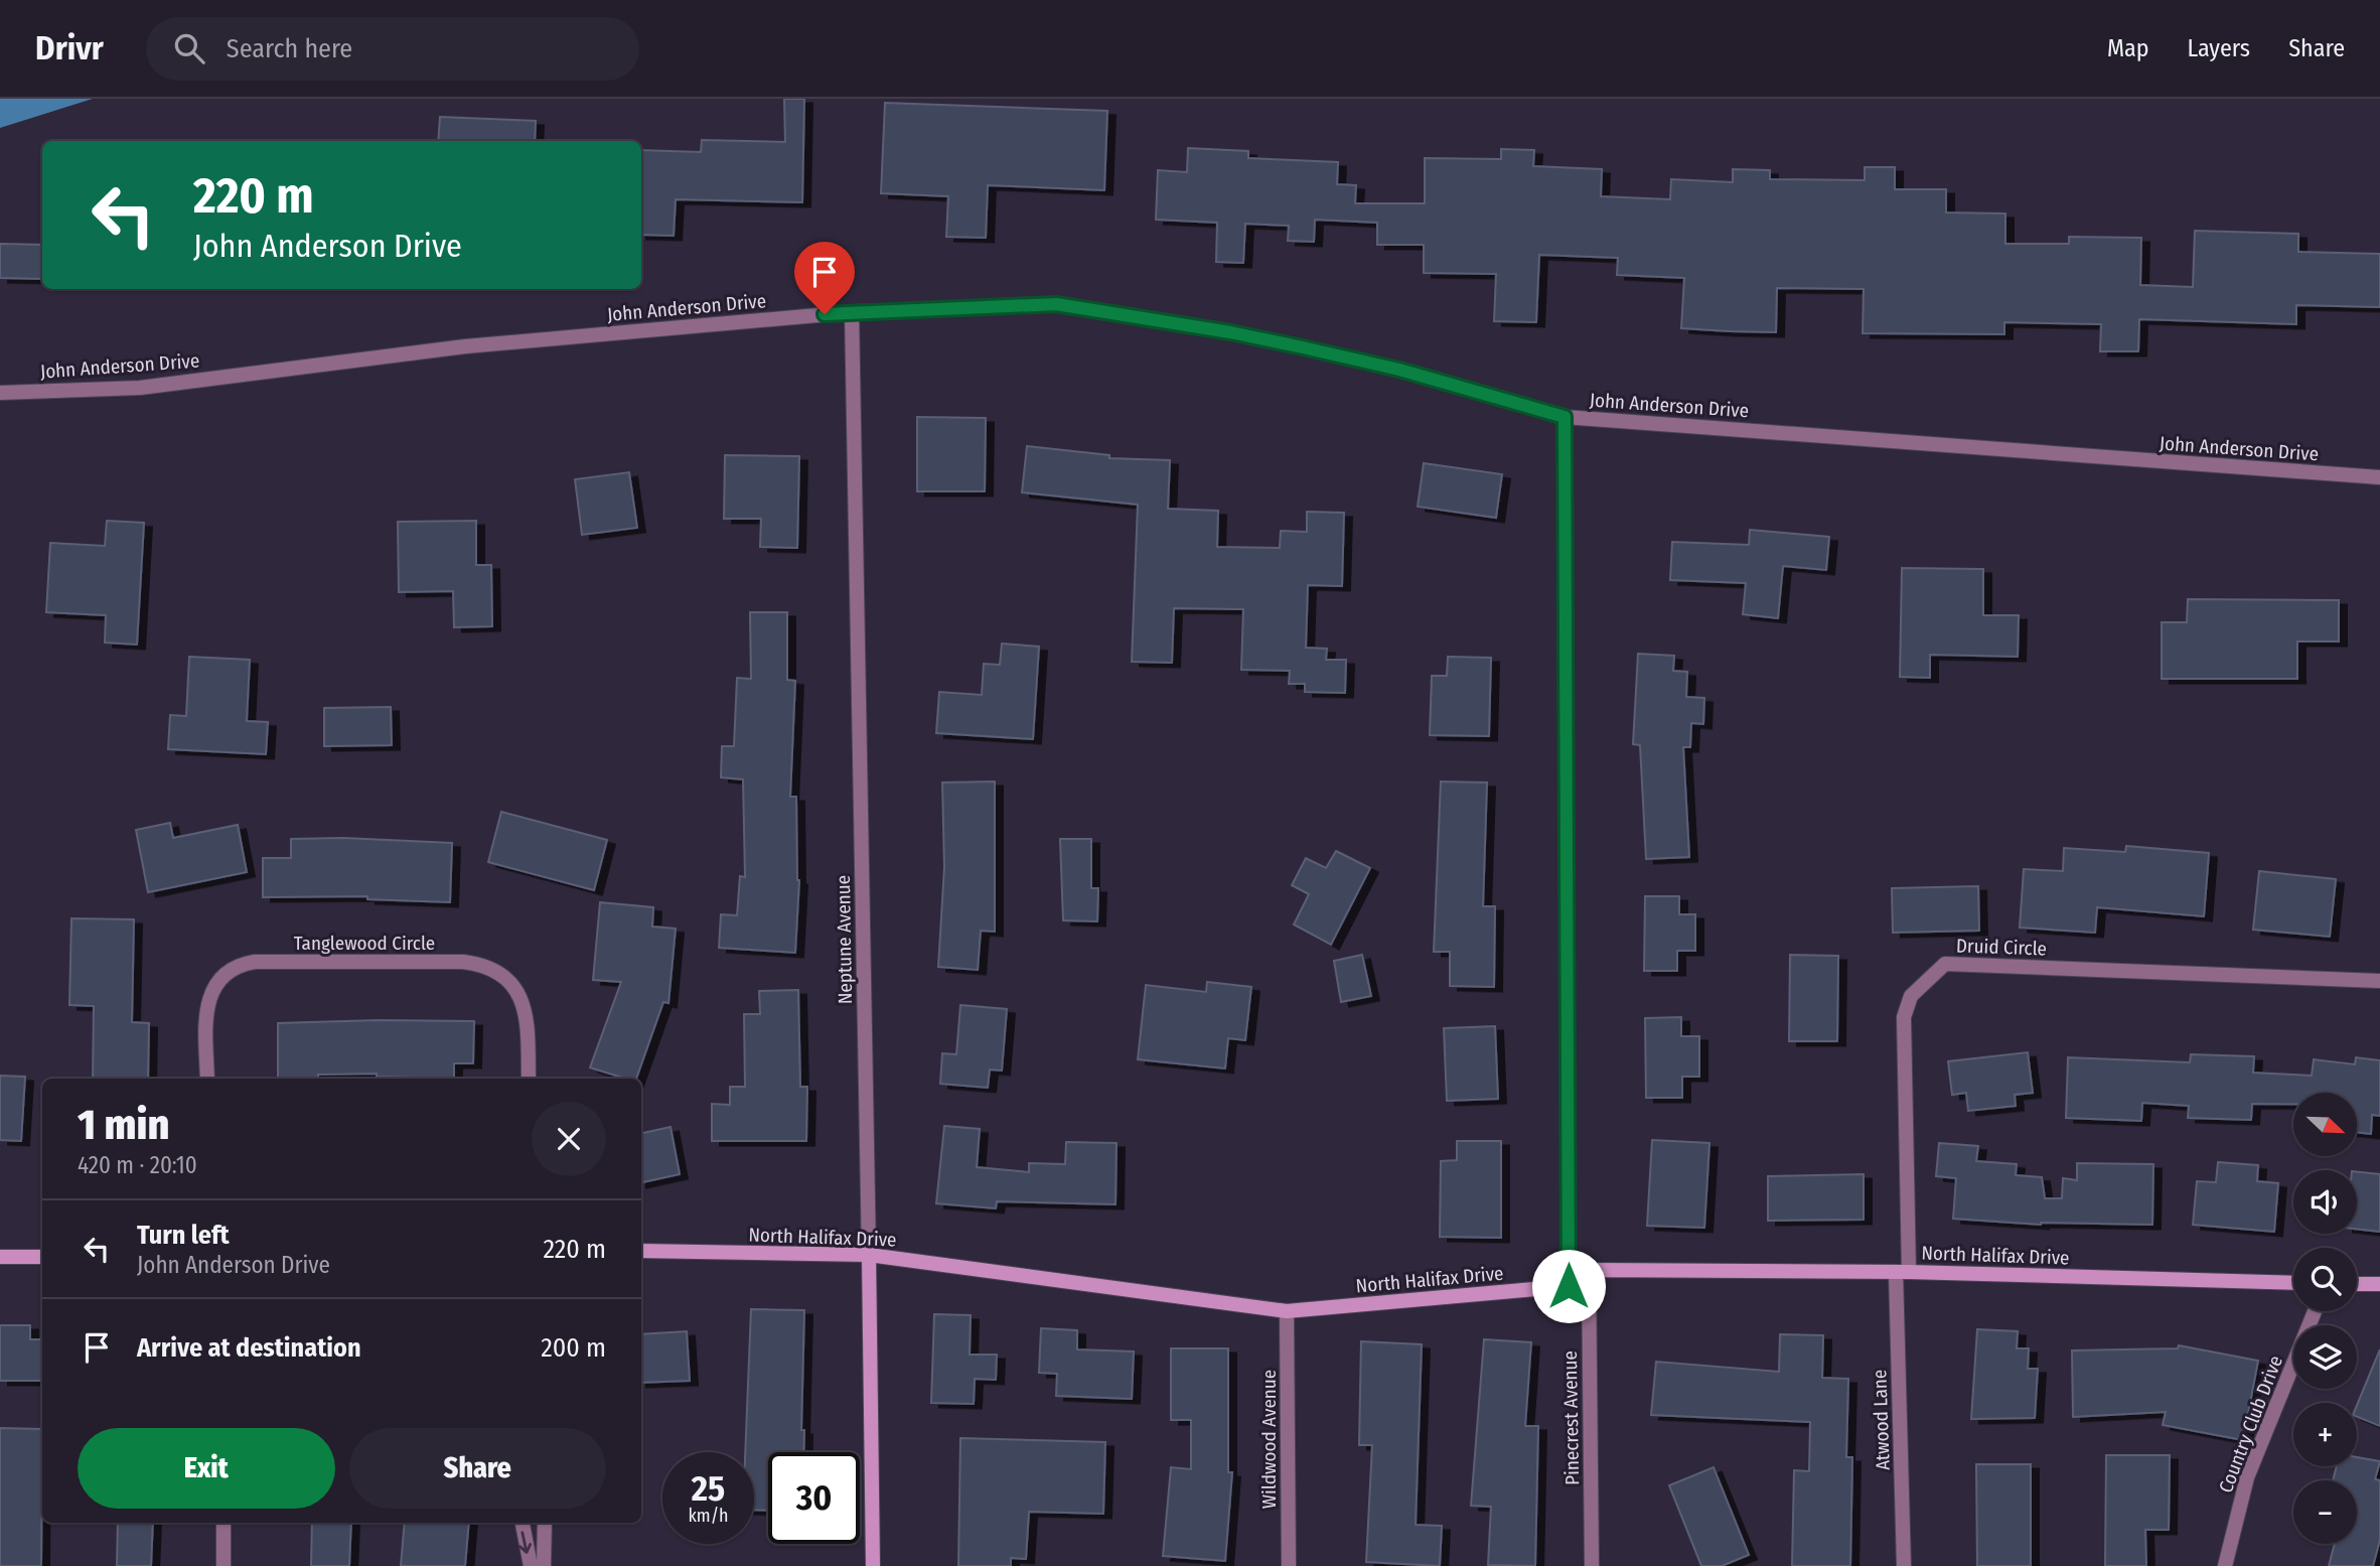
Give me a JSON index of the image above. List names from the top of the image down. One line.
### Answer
{"streets":{"street":["John Anderson Drive","Neptune Avenue","Tanglewood Circle","Druid Circle","North Halifax Drive","Pinecrest Avenue","Atwood Lane","Country Club Drive","Wildwood Avenue"]},"crossings":[["John Anderson Drive","Neptune Avenue"],["Neptune Avenue","North Halifax Drive"],["Druid Circle","North Halifax Drive"],["Druid Circle","Atwood Lane"],["North Halifax Drive","Pinecrest Avenue"],["North Halifax Drive","Atwood Lane"],["North Halifax Drive","Wildwood Avenue"]],"north":"bottom right","page":{"header":"Drivr","search":"Search here","nav":["Map","Layers","Share"],"turn":["220 m","John Anderson Drive"],"heading":["1 min","420 m · 20:10"],"map_buttons":["+","−"],"list":[{"name":"Turn left","note":"John Anderson Drive","value":"220 m"},{"name":"Arrive at destination","value":"200 m"}],"buttons":["Exit","Share"],"speed":"25 km/h","limit":"30"}}
